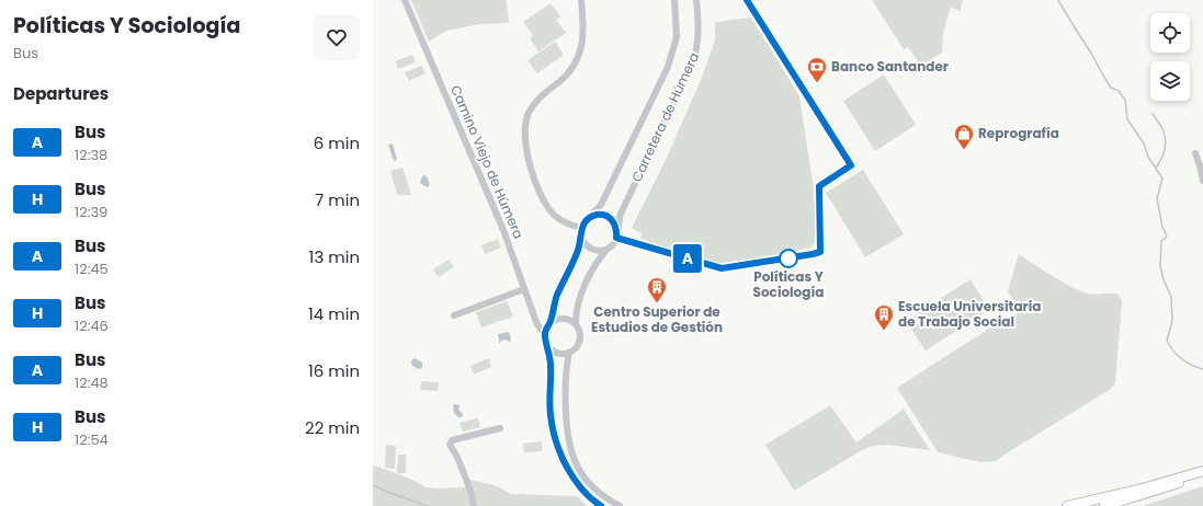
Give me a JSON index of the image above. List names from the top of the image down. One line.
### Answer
{"streets":{"street":["Carretera de Húmera","Camino Viejo de Húmera"]},"places":{"bank":["Banco Santander"],"shop":["Reprografía"],"other":["Políticas Y Sociología"],"building":["Centro Superior de Estudios de Gestión","Escuela Universitaria de Trabajo Social"]},"lines":["bus line A"],"page":{"heading":[["Políticas Y Sociología","Bus"],"Departures"],"on_map":"A","list":[{"mark":"A","name":"Bus","note":"12:38","value":"6 min"},{"mark":"H","name":"Bus","note":"12:39","value":"7 min"},{"mark":"A","name":"Bus","note":"12:45","value":"13 min"},{"mark":"H","name":"Bus","note":"12:46","value":"14 min"},{"mark":"A","name":"Bus","note":"12:48","value":"16 min"},{"mark":"H","name":"Bus","note":"12:54","value":"22 min"}]}}
